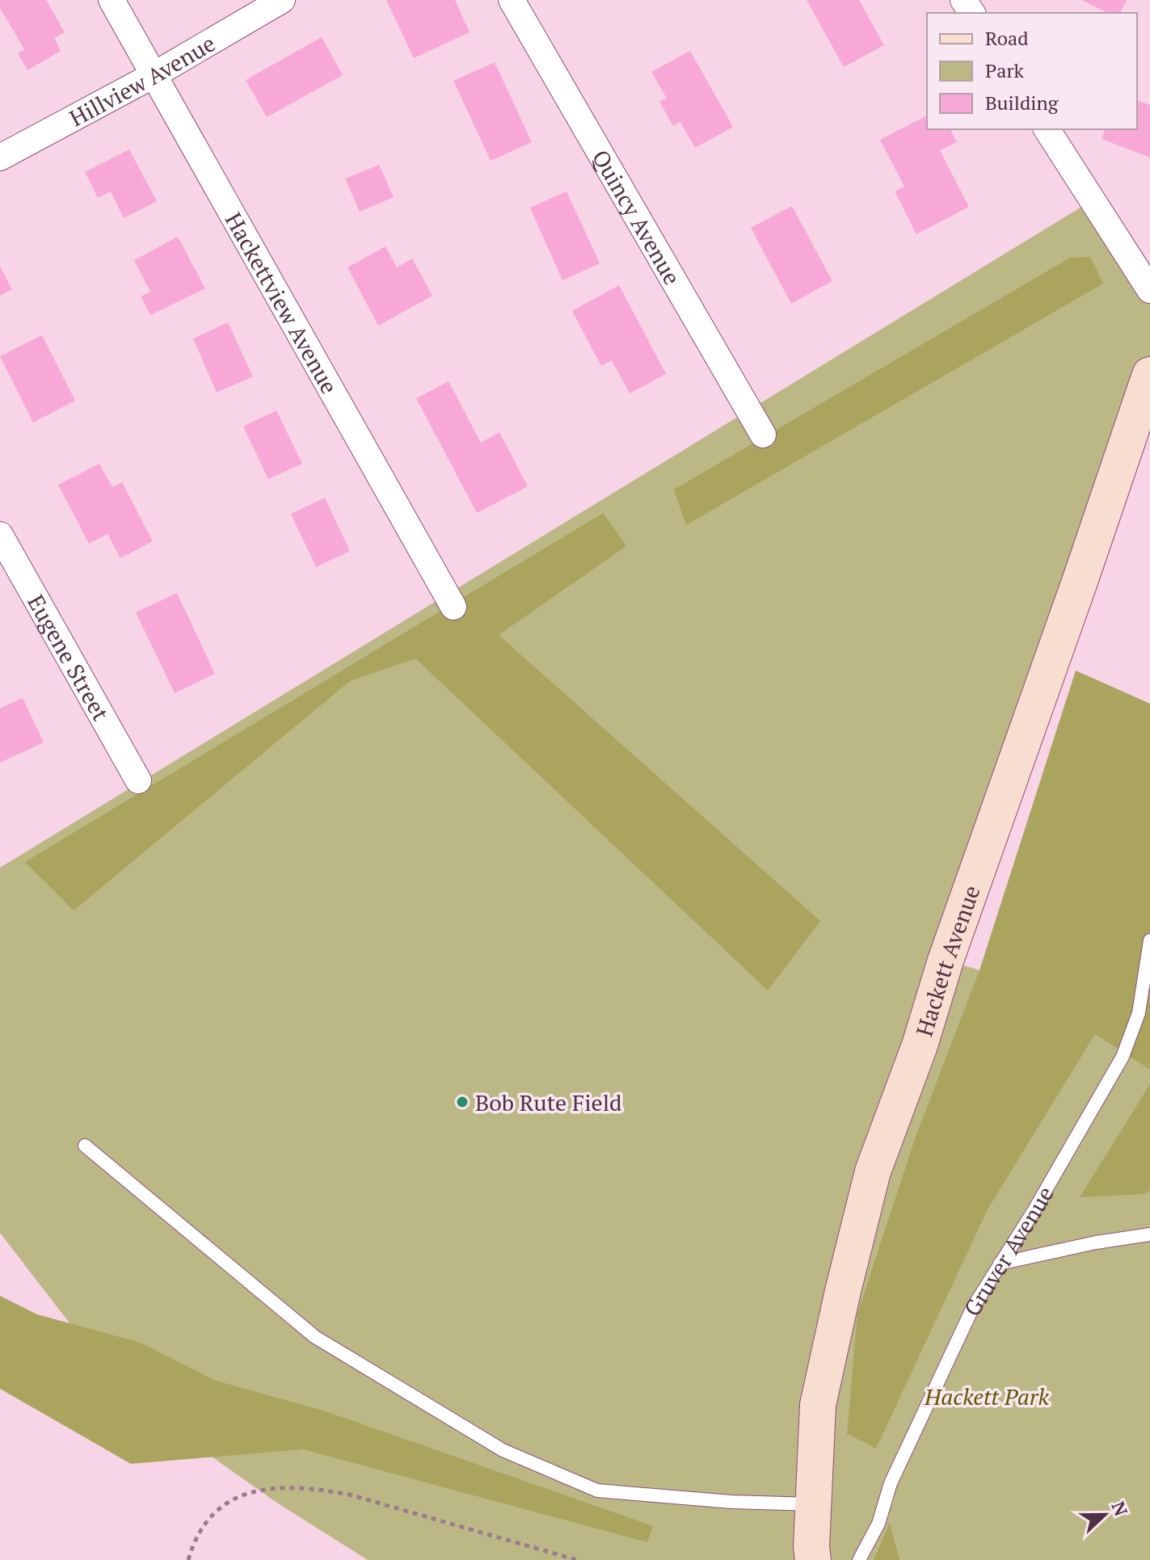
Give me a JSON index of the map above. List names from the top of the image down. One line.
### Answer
{"streets":{"main road":["Hackett Avenue"],"street":["Hillview Avenue","Quincy Avenue","Hackettview Avenue","Eugene Street"],"lane":["Gruver Avenue"]},"crossings":[["Hillview Avenue","Hackettview Avenue"]],"parks":["Hackett Park"],"places":["Bob Rute Field"],"legend":["Road","Park","Building"],"north":"right"}
